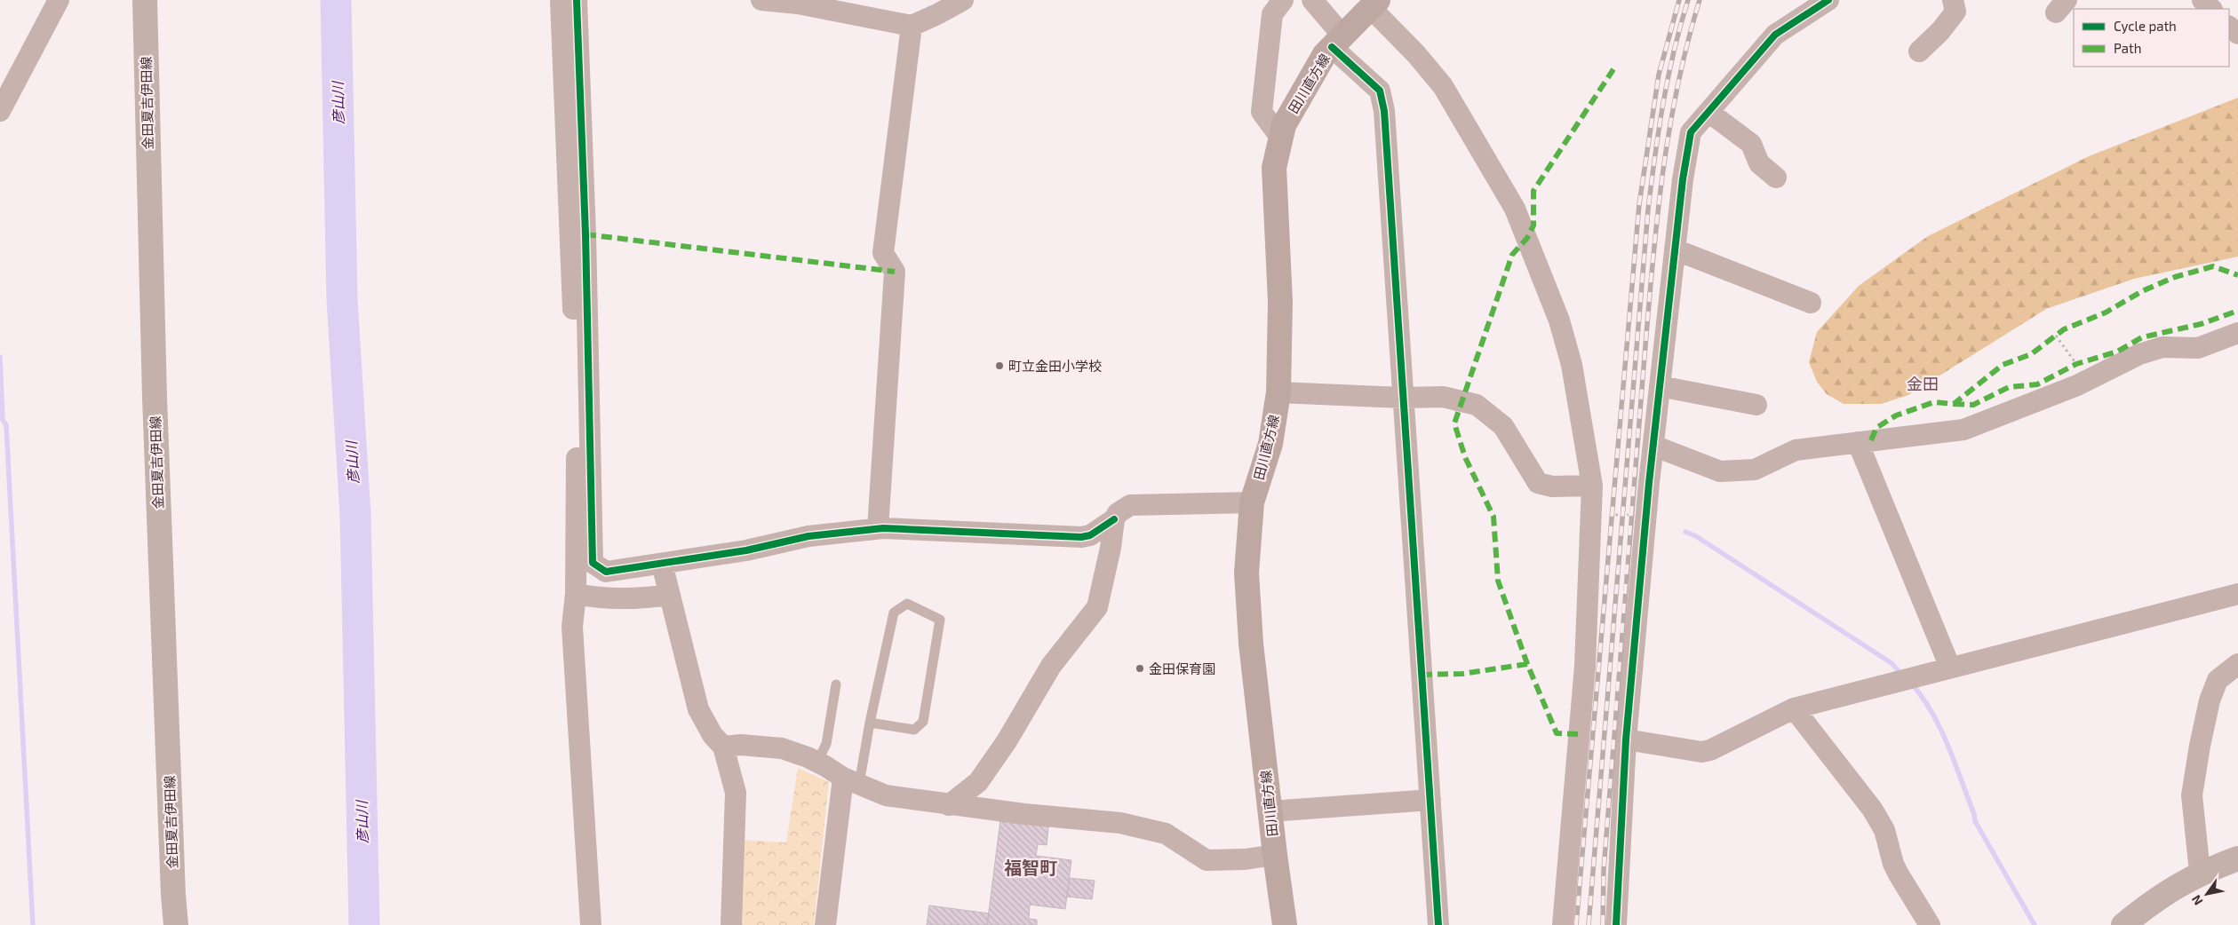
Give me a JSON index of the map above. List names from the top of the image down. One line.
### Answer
{"streets":{"main road":["田川直方線","金田夏吉伊田線"]},"districts":["金田","福智町"],"water":["彦山川"],"places":["町立金田小学校","金田保育園"],"legend":["Cycle path","Path"],"north":"bottom left"}
